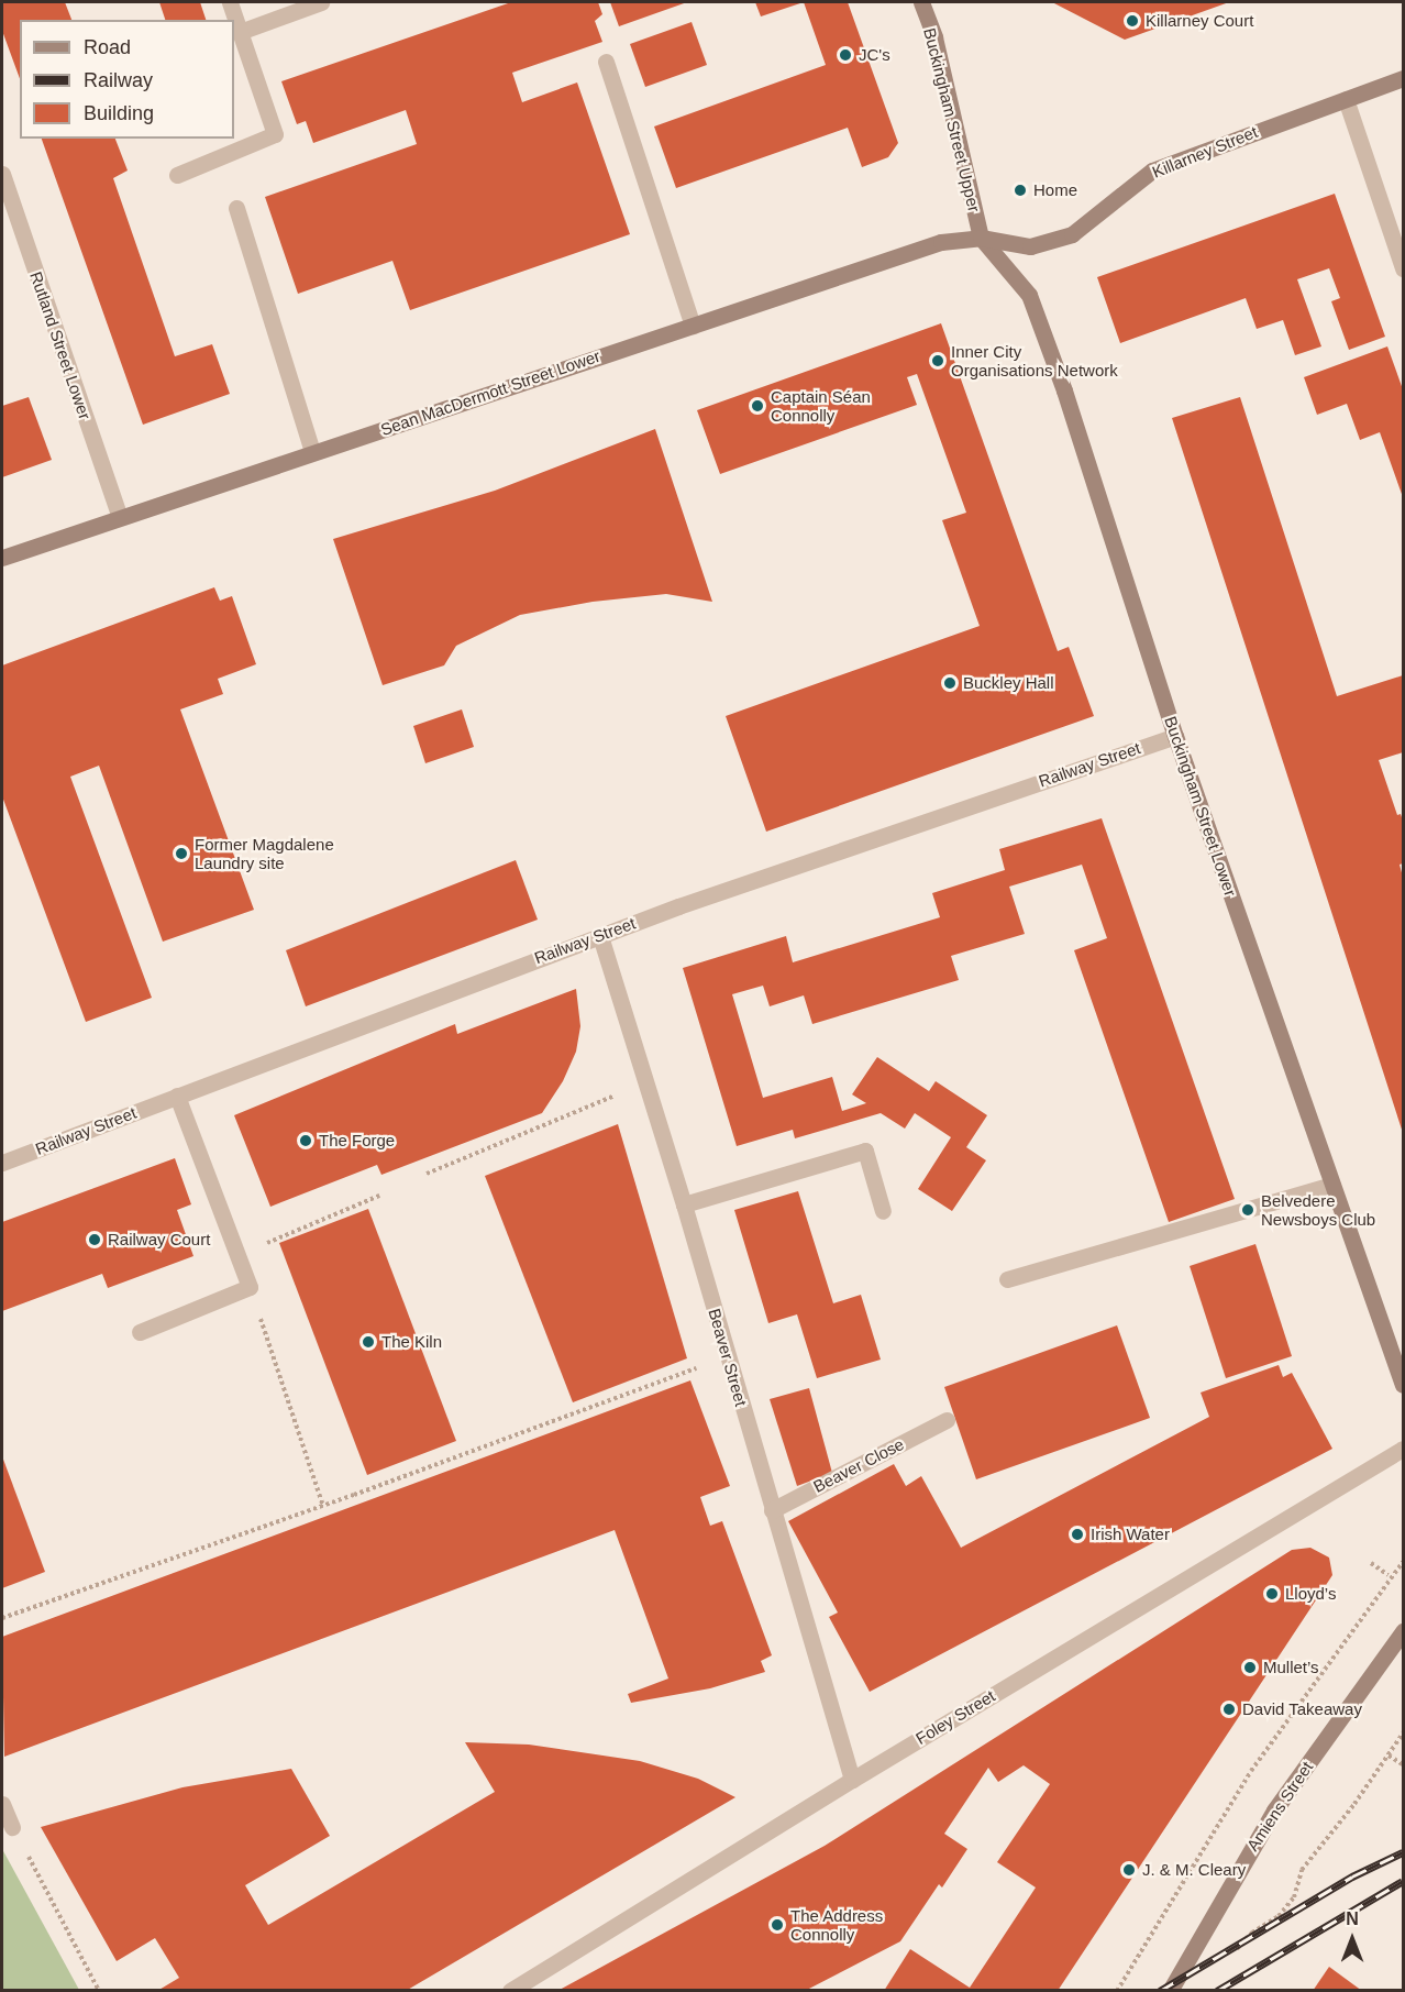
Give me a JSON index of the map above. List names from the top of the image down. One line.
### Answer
{"streets":{"street":["Buckingham Street Upper","Killarney Street","Rutland Street Lower","Sean MacDermott Street Lower","Railway Street","Buckingham Street Lower","Beaver Street","Beaver Close","Foley Street","Amiens Street"]},"crossings":[["Buckingham Street Upper","Killarney Street"],["Buckingham Street Upper","Sean MacDermott Street Lower"],["Buckingham Street Upper","Buckingham Street Lower"],["Killarney Street","Sean MacDermott Street Lower"],["Killarney Street","Buckingham Street Lower"],["Rutland Street Lower","Sean MacDermott Street Lower"],["Sean MacDermott Street Lower","Buckingham Street Lower"],["Railway Street","Buckingham Street Lower"],["Railway Street","Beaver Street"],["Beaver Street","Beaver Close"],["Beaver Street","Foley Street"]],"places":["Killarney Court","JC's","Home","Inner City Organisations Network","Captain Séan Connolly","Buckley Hall","Former Magdalene Laundry site","The Forge","Belvedere Newsboys Club","Railway Court","The Kiln","Irish Water","Lloyd’s","Mullet’s","David Takeaway","J. & M. Cleary","The Address Connolly"],"legend":["Road","Railway","Building"],"north":"top"}
